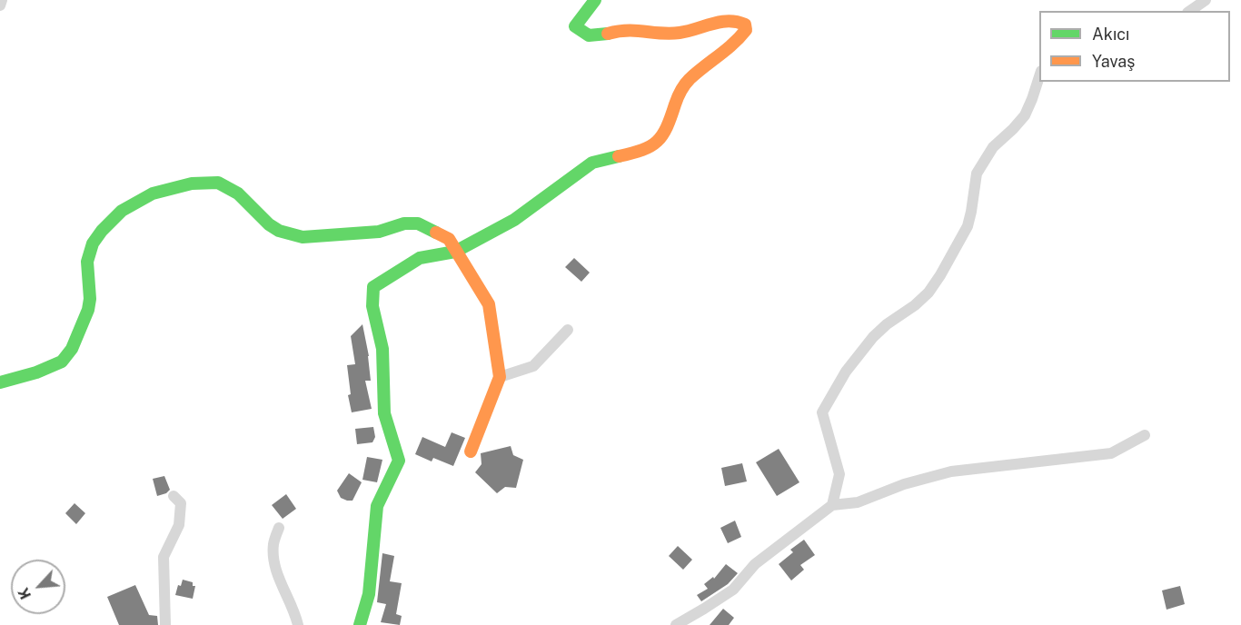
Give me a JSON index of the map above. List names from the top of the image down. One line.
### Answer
{"legend":["Akıcı","Yavaş"],"north":"bottom left"}
